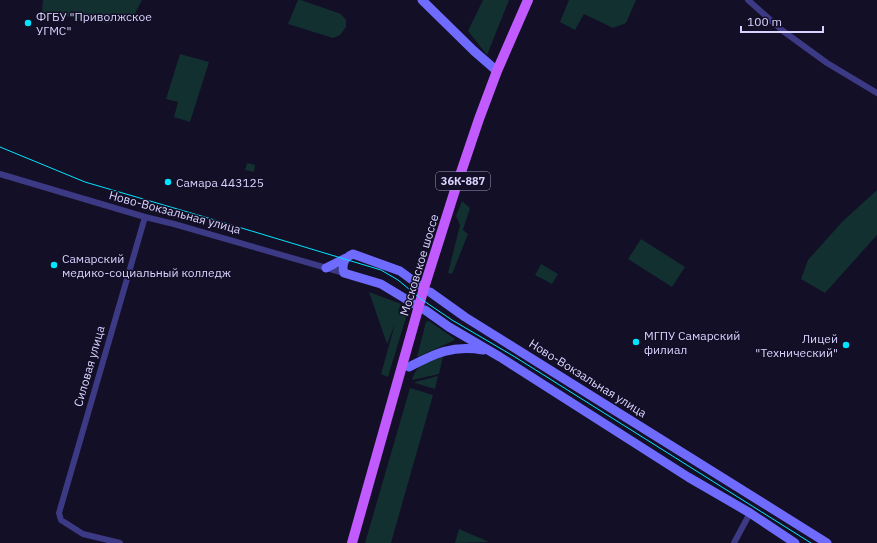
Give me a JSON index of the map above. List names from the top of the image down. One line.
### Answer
{"streets":{"main road":["36К-887","Ново-Вокзальная улица","Московское шоссе"],"street":["Силовая улица"]},"crossings":[["Ново-Вокзальная улица","Московское шоссе"],["Ново-Вокзальная улица","Силовая улица"]],"places":["ФГБУ \"Приволжское УГМС\"","Самара 443125","Самарский медико-социальный колледж","МГПУ Самарский филиал","Лицей \"Технический\""],"scale_bar":"100 m"}
